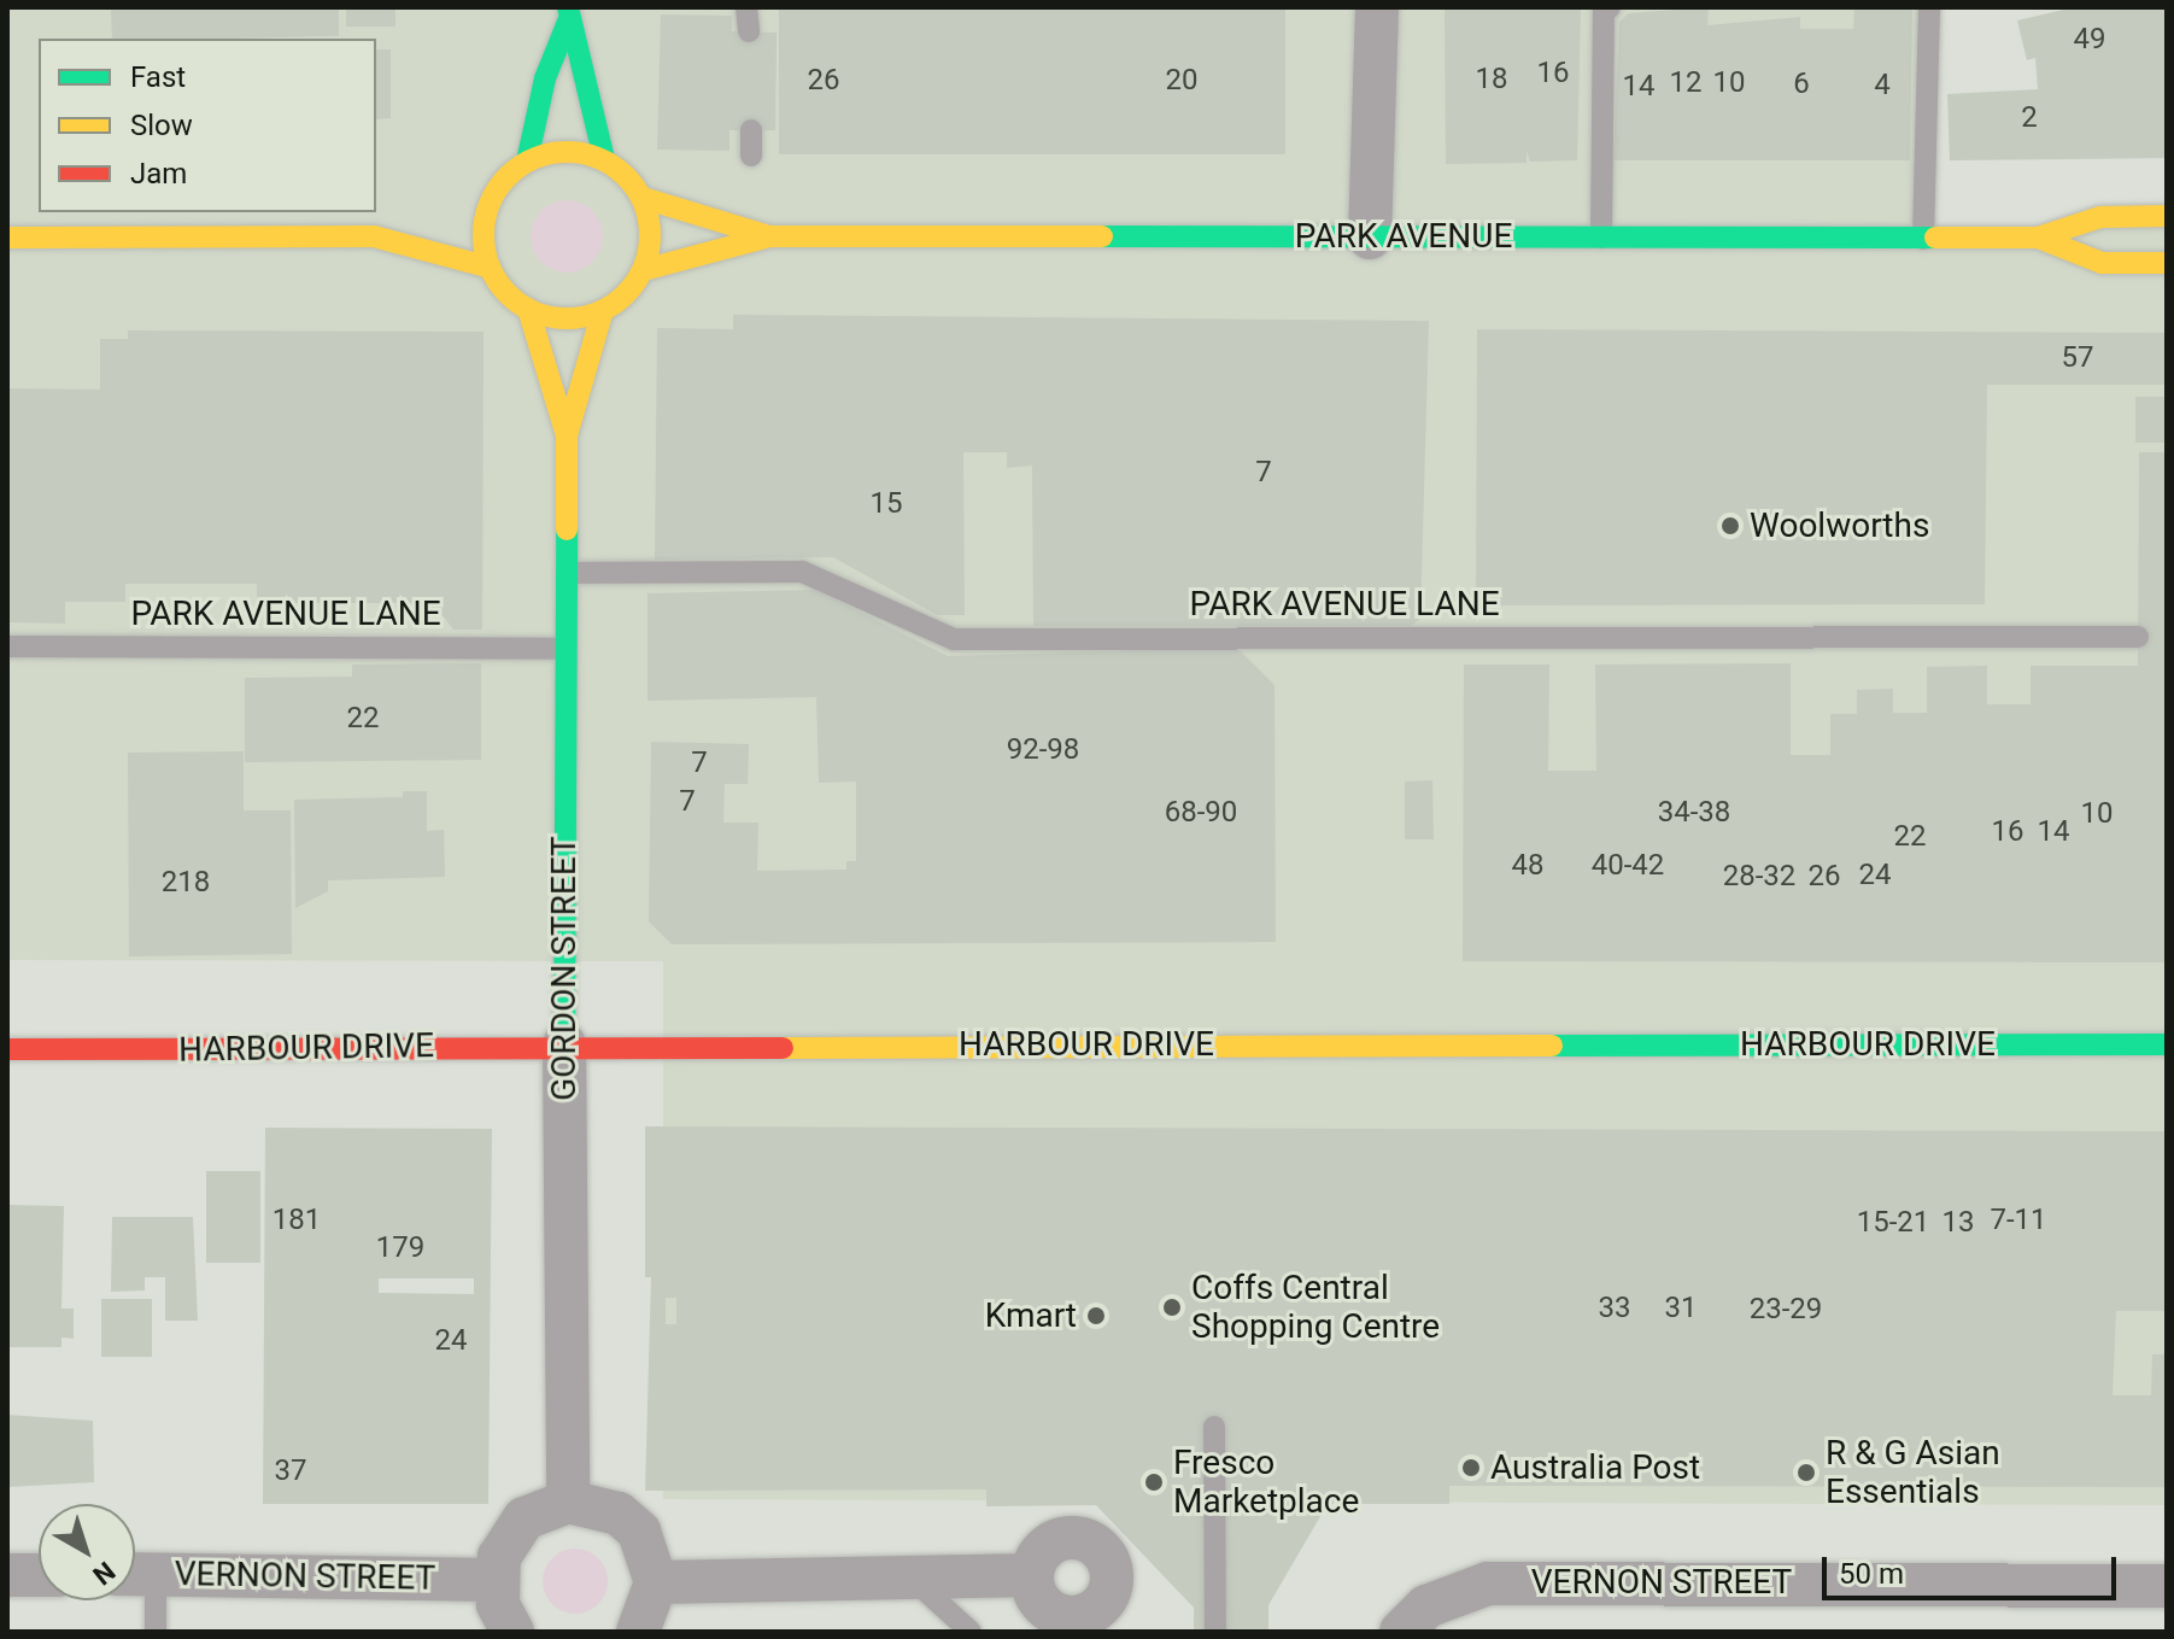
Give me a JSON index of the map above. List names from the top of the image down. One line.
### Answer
{"streets":{"street":["PARK AVENUE","GORDON STREET","HARBOUR DRIVE","VERNON STREET"],"lane":["PARK AVENUE LANE"]},"crossings":[["PARK AVENUE","GORDON STREET"],["PARK AVENUE LANE","GORDON STREET"],["GORDON STREET","HARBOUR DRIVE"]],"places":["Woolworths","Coffs Central Shopping Centre","Kmart","Australia Post","R & G Asian Essentials","Fresco Marketplace"],"house_numbers":["49","16","18","26","20","12","10","6","4","14","2","57","7","15","22","92-98","7","7","68-90","34-38","10","16","14","22","48","40-42","24","28-32","26","218","181","7-11","15-21","13","179","33","31","23-29","24","37"],"legend":["Fast","Slow","Jam"],"scale_bar":"50 m","north":"bottom right"}
